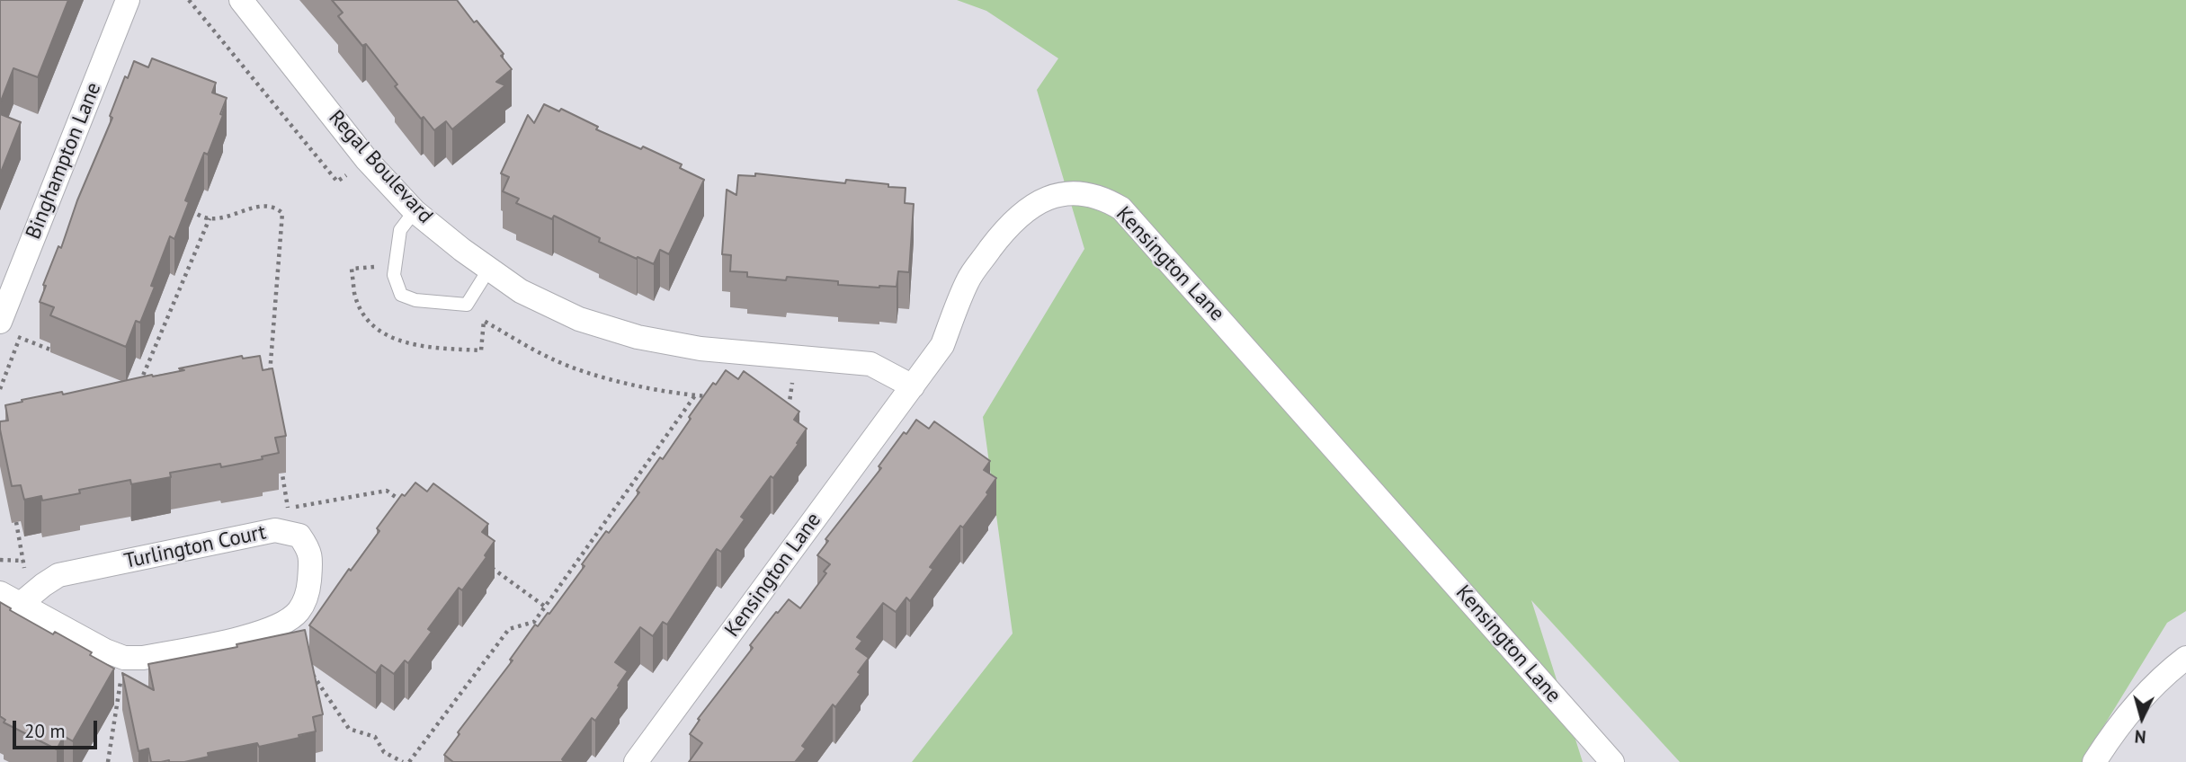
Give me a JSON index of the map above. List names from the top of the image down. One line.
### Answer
{"streets":{"street":["Binghampton Lane","Regal Boulevard","Kensington Lane","Turlington Court"]},"crossings":[["Regal Boulevard","Kensington Lane"]],"scale_bar":"20 m","north":"bottom"}
